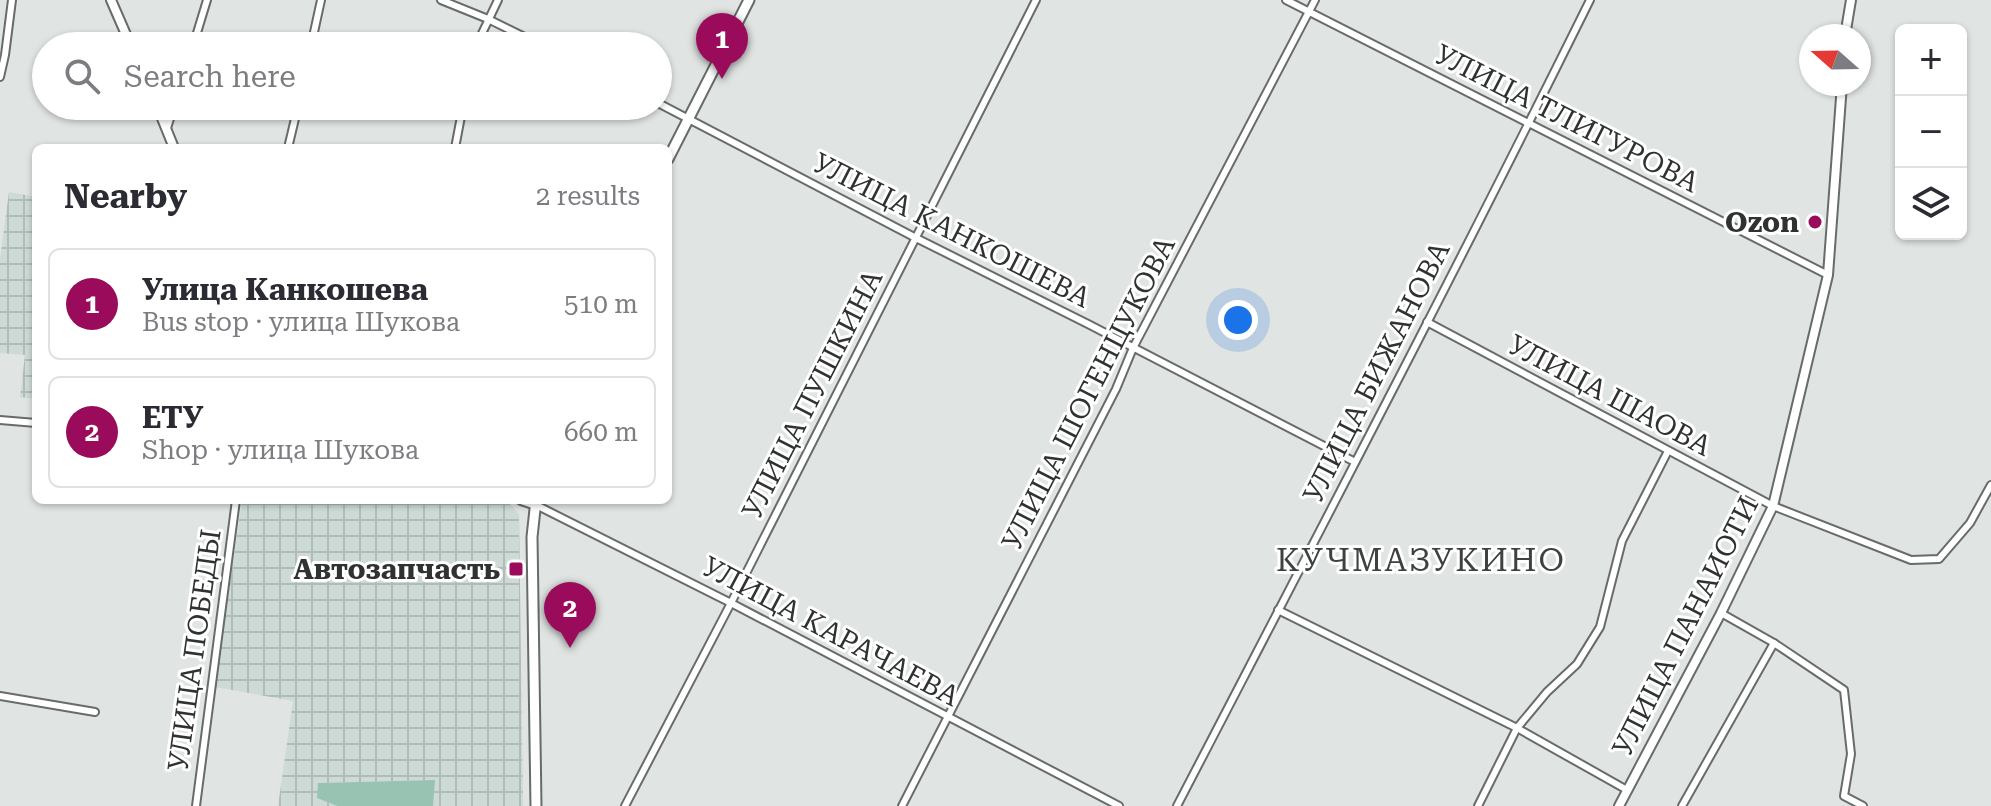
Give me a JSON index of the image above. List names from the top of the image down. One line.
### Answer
{"streets":{"street":["УЛИЦА ТЛИГУРОВА","УЛИЦА КАНКОШЕВА","УЛИЦА БИЖАНОВА","УЛИЦА ШОГЕНЦУКОВА","УЛИЦА ПУШКИНА","УЛИЦА ШАОВА","УЛИЦА ПАНАИОТИ","УЛИЦА КАРАЧАЕВА","УЛИЦА ПОБЕДЫ"]},"crossings":[["УЛИЦА ТЛИГУРОВА","УЛИЦА БИЖАНОВА"],["УЛИЦА ТЛИГУРОВА","УЛИЦА ШОГЕНЦУКОВА"],["УЛИЦА ТЛИГУРОВА","УЛИЦА ПАНАИОТИ"],["УЛИЦА КАНКОШЕВА","УЛИЦА БИЖАНОВА"],["УЛИЦА КАНКОШЕВА","УЛИЦА ШОГЕНЦУКОВА"],["УЛИЦА КАНКОШЕВА","УЛИЦА ПУШКИНА"],["УЛИЦА БИЖАНОВА","УЛИЦА ШАОВА"],["УЛИЦА ШОГЕНЦУКОВА","УЛИЦА КАРАЧАЕВА"],["УЛИЦА ПУШКИНА","УЛИЦА КАРАЧАЕВА"],["УЛИЦА ШАОВА","УЛИЦА ПАНАИОТИ"]],"districts":["КУЧМАЗУКИНО"],"places":{"other":["Ozon"],"transit":["Автозапчасть"]},"north":"left","page":{"pins":["1","2"],"map_buttons":["+","−"],"search":"Search here","heading":["Nearby","2 results"],"list":[{"mark":"1","name":"Улица Канкошева","note":"Bus stop · улица Шукова","value":"510 m"},{"mark":"2","name":"ЕТУ","note":"Shop · улица Шукова","value":"660 m"}]}}
